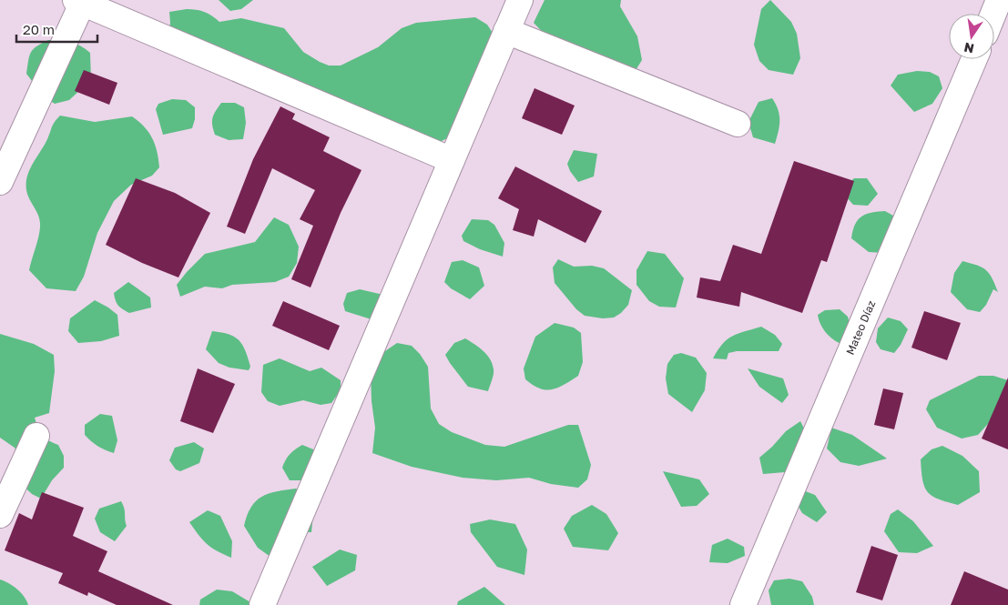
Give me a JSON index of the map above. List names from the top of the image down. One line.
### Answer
{"streets":{"street":["Mateo Díaz"]},"scale_bar":"20 m","north":"bottom"}
